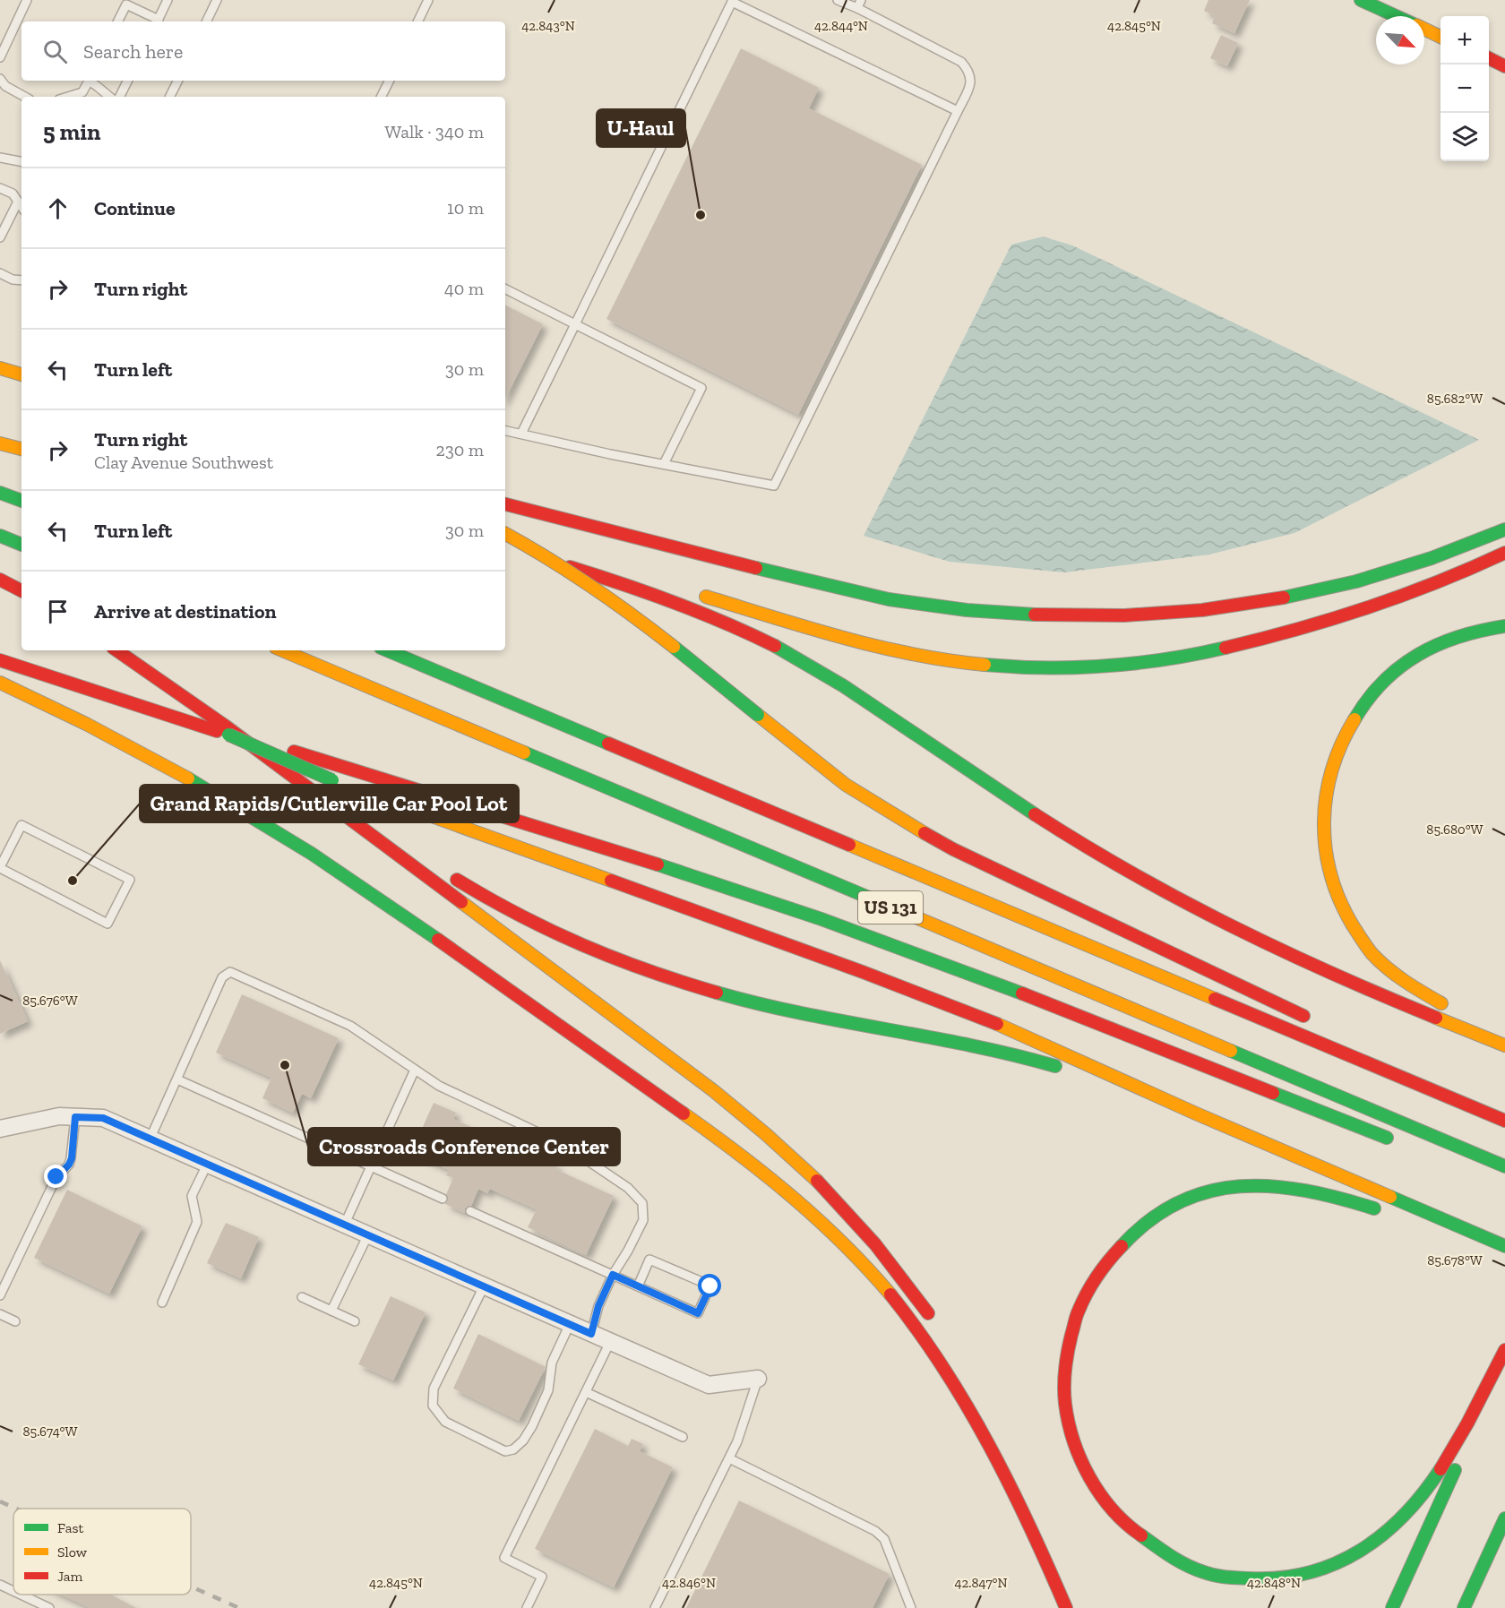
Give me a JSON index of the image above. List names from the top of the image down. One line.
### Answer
{"streets":{"main road":["US 131"]},"places":["U-Haul","Grand Rapids/Cutlerville Car Pool Lot","Crossroads Conference Center"],"legend":["Fast","Slow","Jam"],"north":"bottom right","page":{"map_buttons":["+","−"],"search":"Search here","heading":["5 min","Walk · 340 m"],"list":[["Continue","10 m"],["Turn right","40 m"],["Turn left","30 m"],["Turn right","Clay Avenue Southwest","230 m"],["Turn left","30 m"],"Arrive at destination"]},"coordinates":["42.843°N","42.844°N","42.845°N","85.682°W","85.680°W","85.676°W","85.678°W","85.674°W","42.846°N","42.847°N","42.848°N"]}
